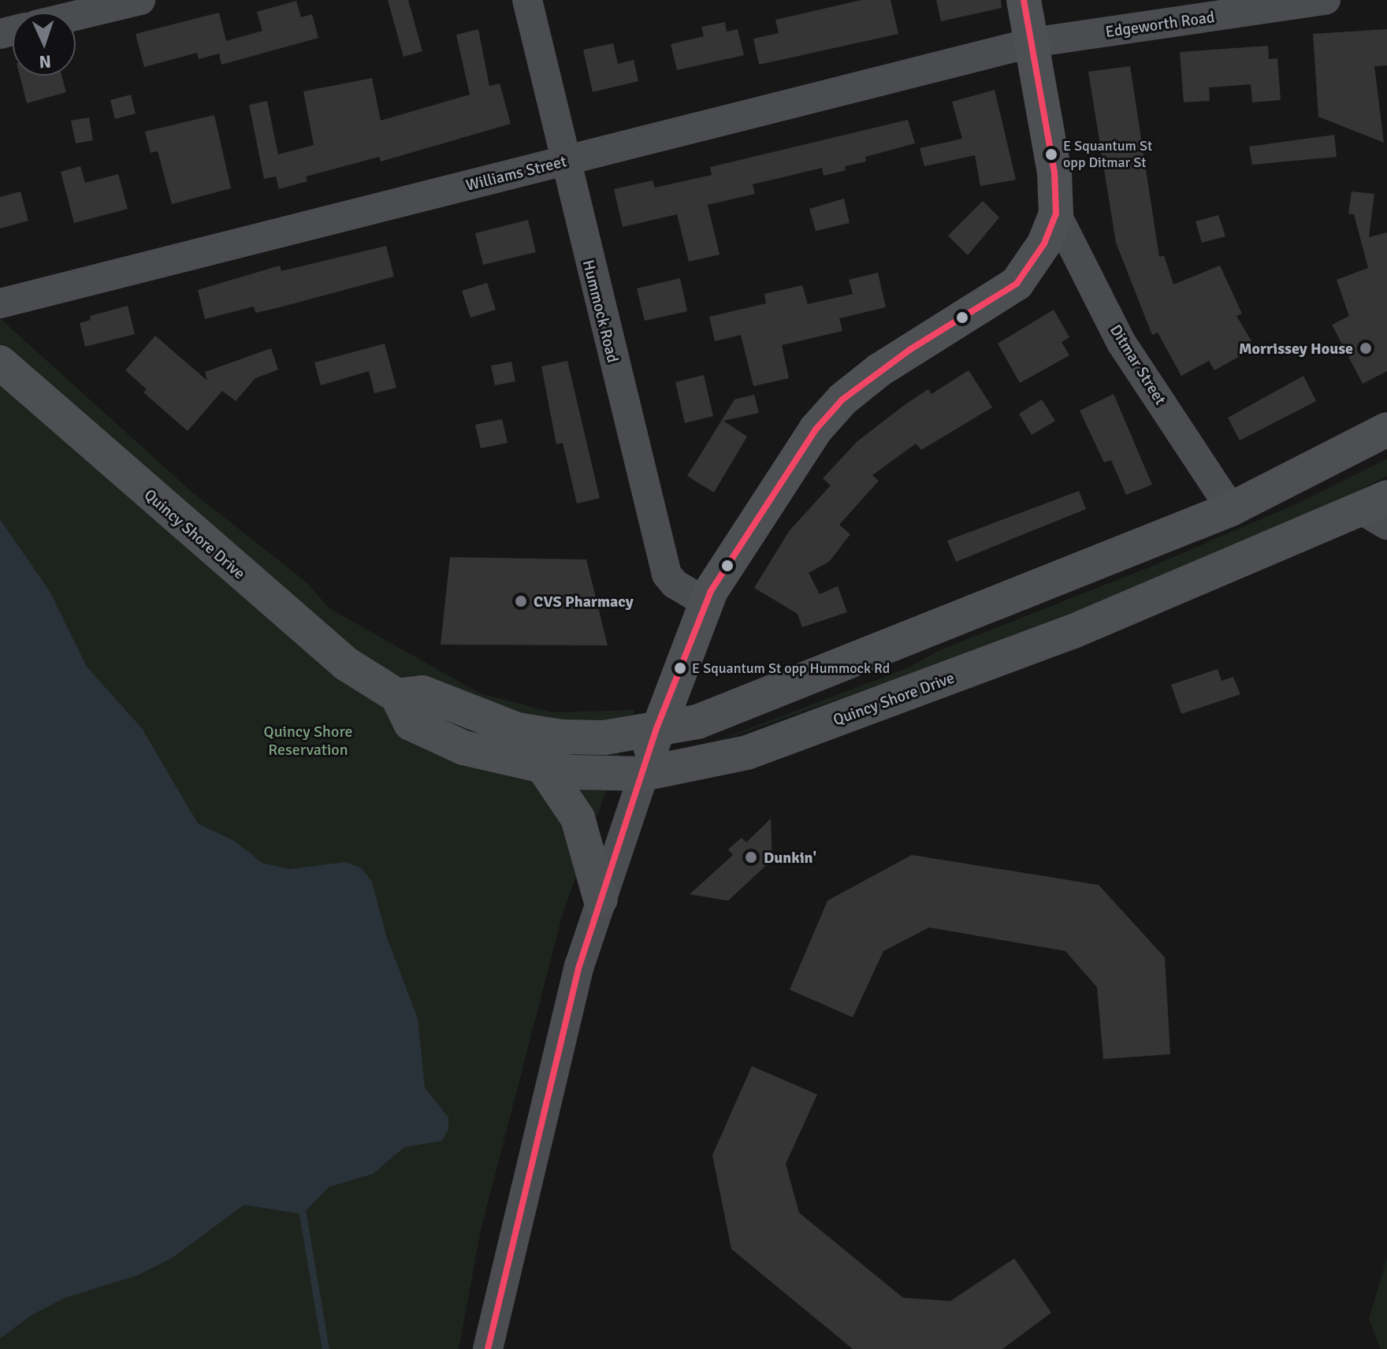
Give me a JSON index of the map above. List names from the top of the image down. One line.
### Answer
{"streets":{"main road":["Quincy Shore Drive"],"street":["Edgeworth Road","Williams Street","Hummock Road","Ditmar Street"]},"crossings":[["Edgeworth Road","Williams Street"],["Williams Street","Hummock Road"]],"parks":["Quincy Shore Reservation"],"places":["E Squantum St opp Ditmar St","Morrissey House","CVS Pharmacy","E Squantum St opp Hummock Rd","Dunkin'"],"north":"bottom"}
